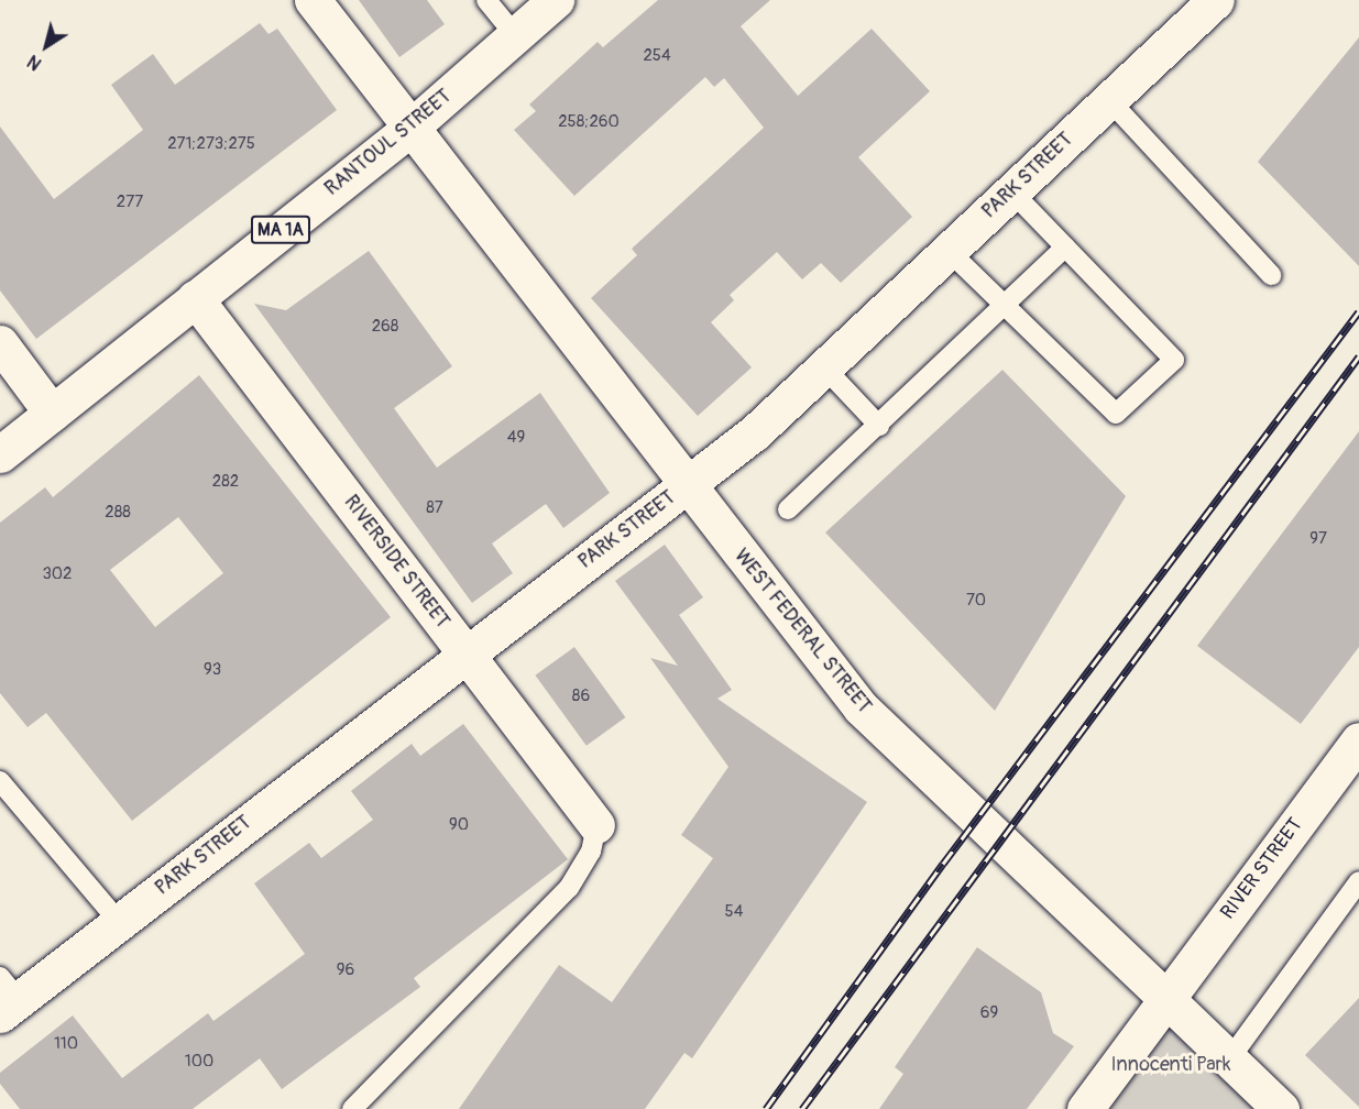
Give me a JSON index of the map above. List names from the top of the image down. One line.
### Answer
{"streets":{"main road":["RANTOUL STREET","PARK STREET","MA 1A","RIVERSIDE STREET","WEST FEDERAL STREET","RIVER STREET"]},"crossings":[["RANTOUL STREET","RIVERSIDE STREET"],["RANTOUL STREET","WEST FEDERAL STREET"],["PARK STREET","RIVERSIDE STREET"],["PARK STREET","WEST FEDERAL STREET"],["WEST FEDERAL STREET","RIVER STREET"]],"parks":["Innocenti Park"],"house_numbers":["254","258;260","271;273;275","277","268","49","282","87","288","97","302","70","93","86","90","54","96","69","110","100"],"north":"bottom left"}
